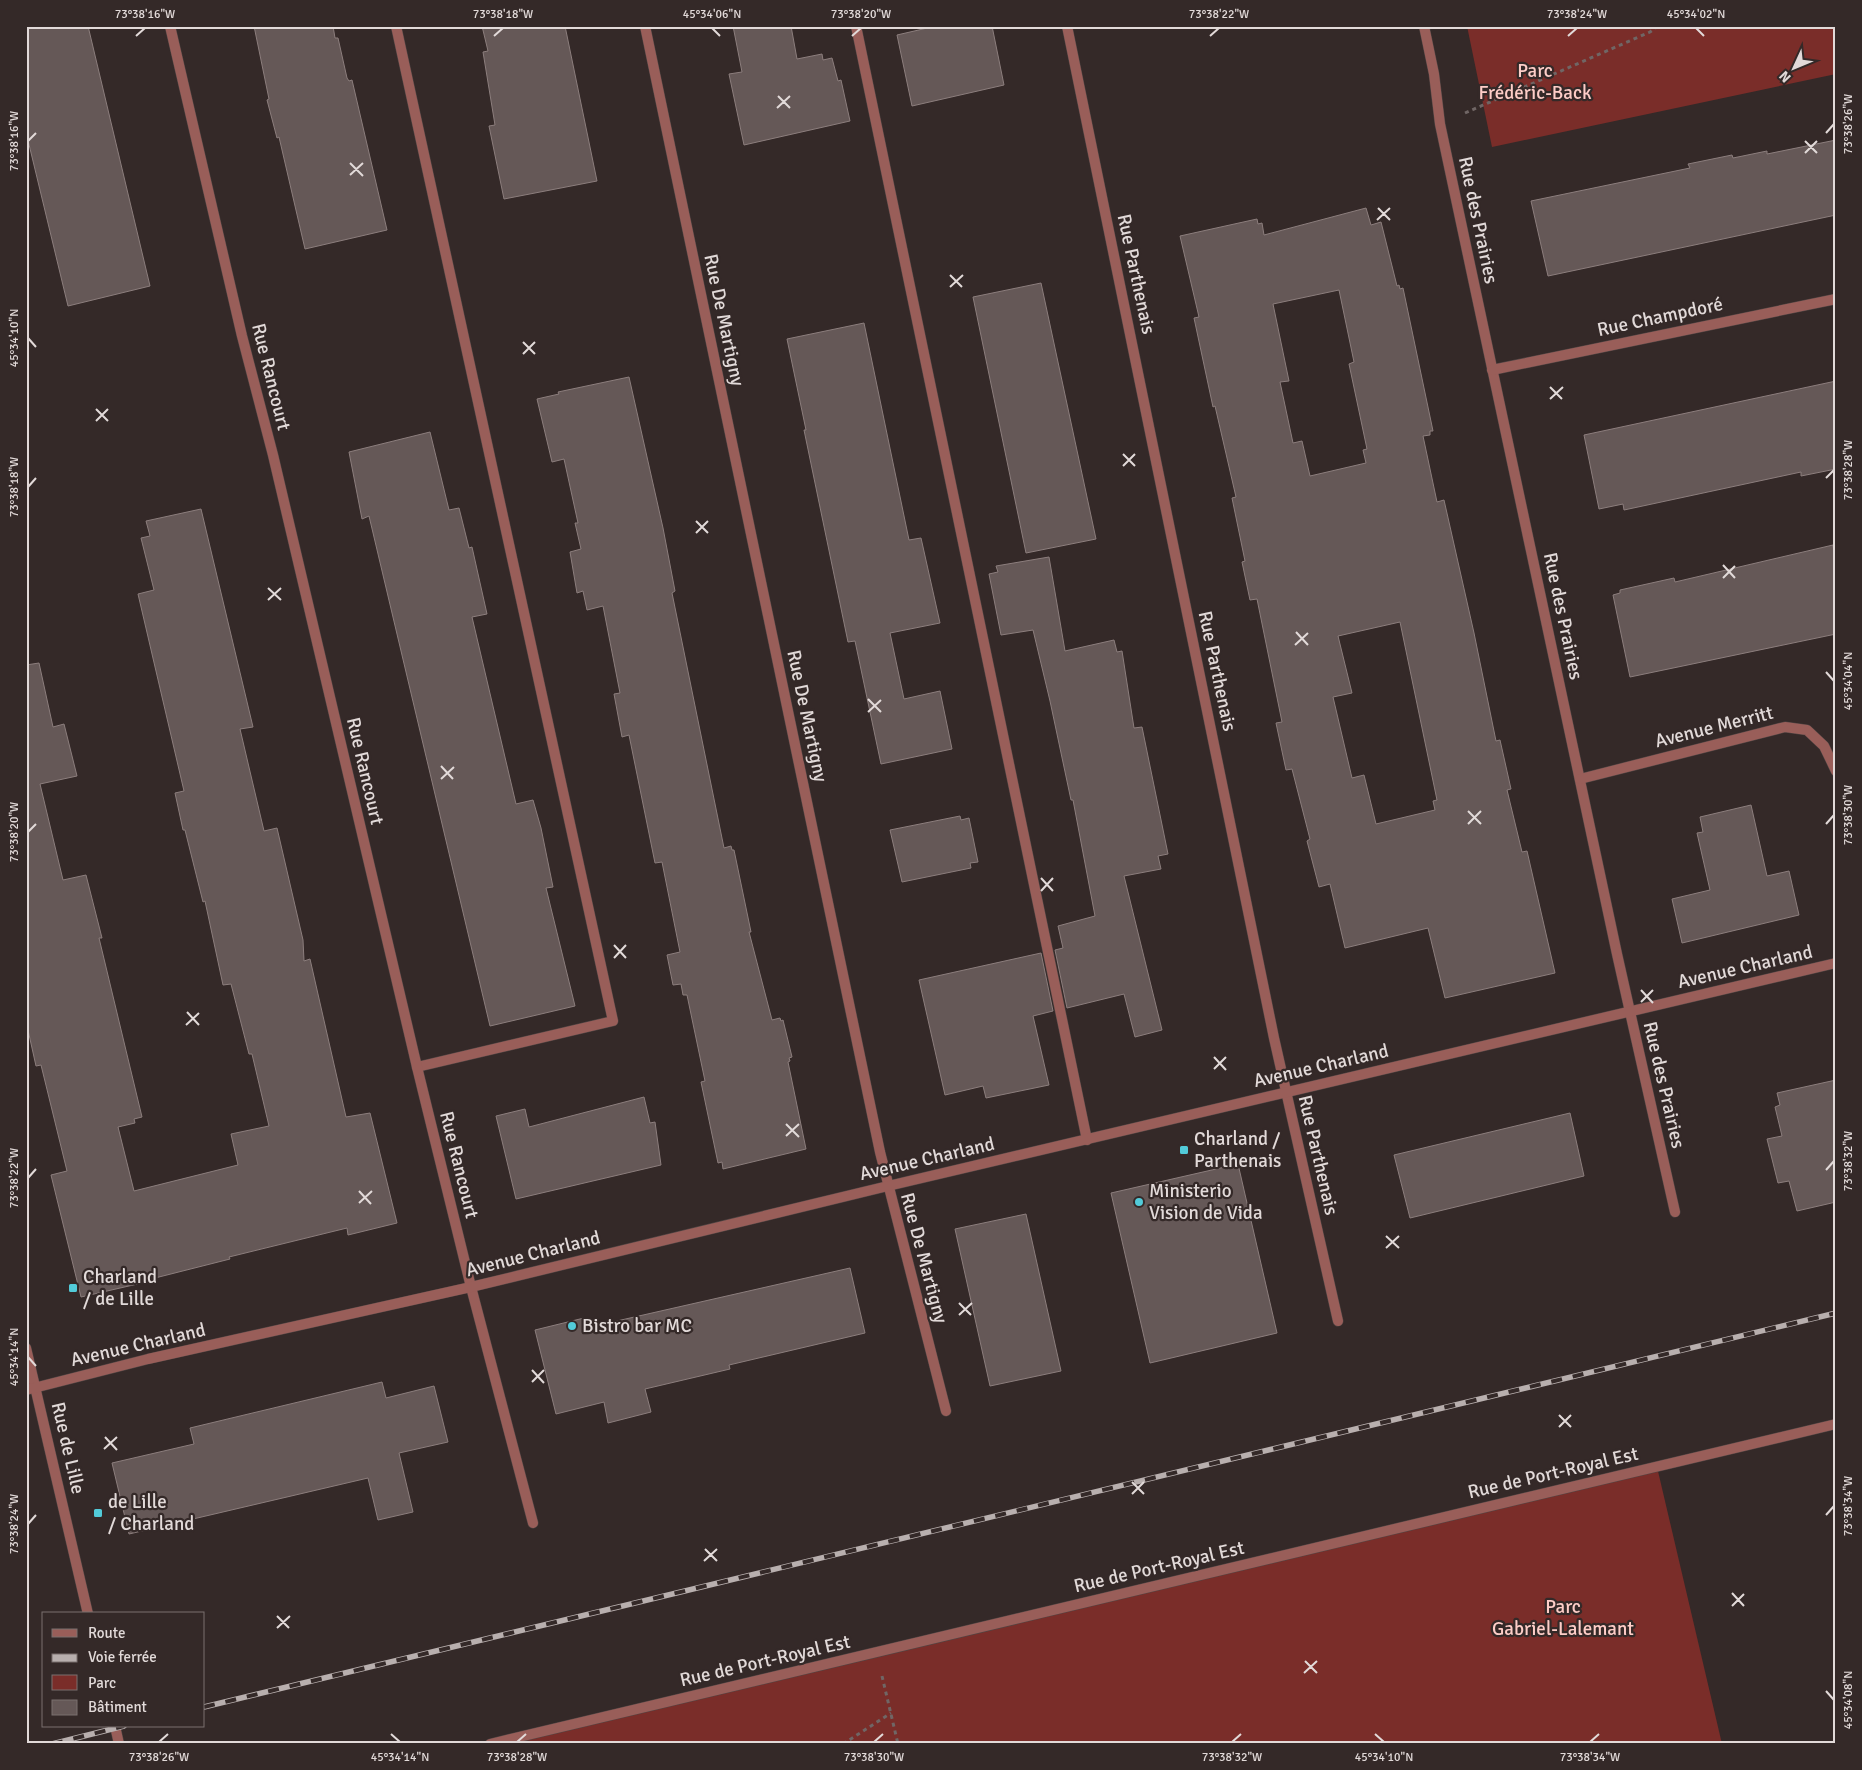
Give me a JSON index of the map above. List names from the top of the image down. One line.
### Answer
{"streets":{"street":["Rue des Prairies","Rue Parthenais","Rue Champdoré","Rue De Martigny","Rue Rancourt","Avenue Merritt","Avenue Charland","Rue de Lille","Rue de Port-Royal Est"]},"crossings":[["Rue des Prairies","Rue Champdoré"],["Rue des Prairies","Avenue Merritt"],["Rue des Prairies","Avenue Charland"],["Rue Parthenais","Avenue Charland"],["Rue De Martigny","Avenue Charland"],["Rue Rancourt","Avenue Charland"],["Avenue Charland","Rue de Lille"]],"parks":["Parc Frédéric-Back","Parc Gabriel-Lalemant"],"places":{"transit":["Charland / Parthenais","Charland / de Lille","de Lille / Charland"],"other":["Ministerio Vision de Vida","Bistro bar MC"]},"legend":["Route","Voie ferrée","Parc","Bâtiment"],"north":"bottom left","coordinates":["73°38'16\"W","73°38'18\"W","45°34'06\"N","73°38'20\"W","73°38'22\"W","73°38'24\"W","45°34'02\"N","73°38'26\"W","45°34'10\"N","73°38'28\"W","45°34'04\"N","73°38'30\"W","73°38'32\"W","45°34'14\"N","73°38'34\"W","45°34'08\"N"]}
